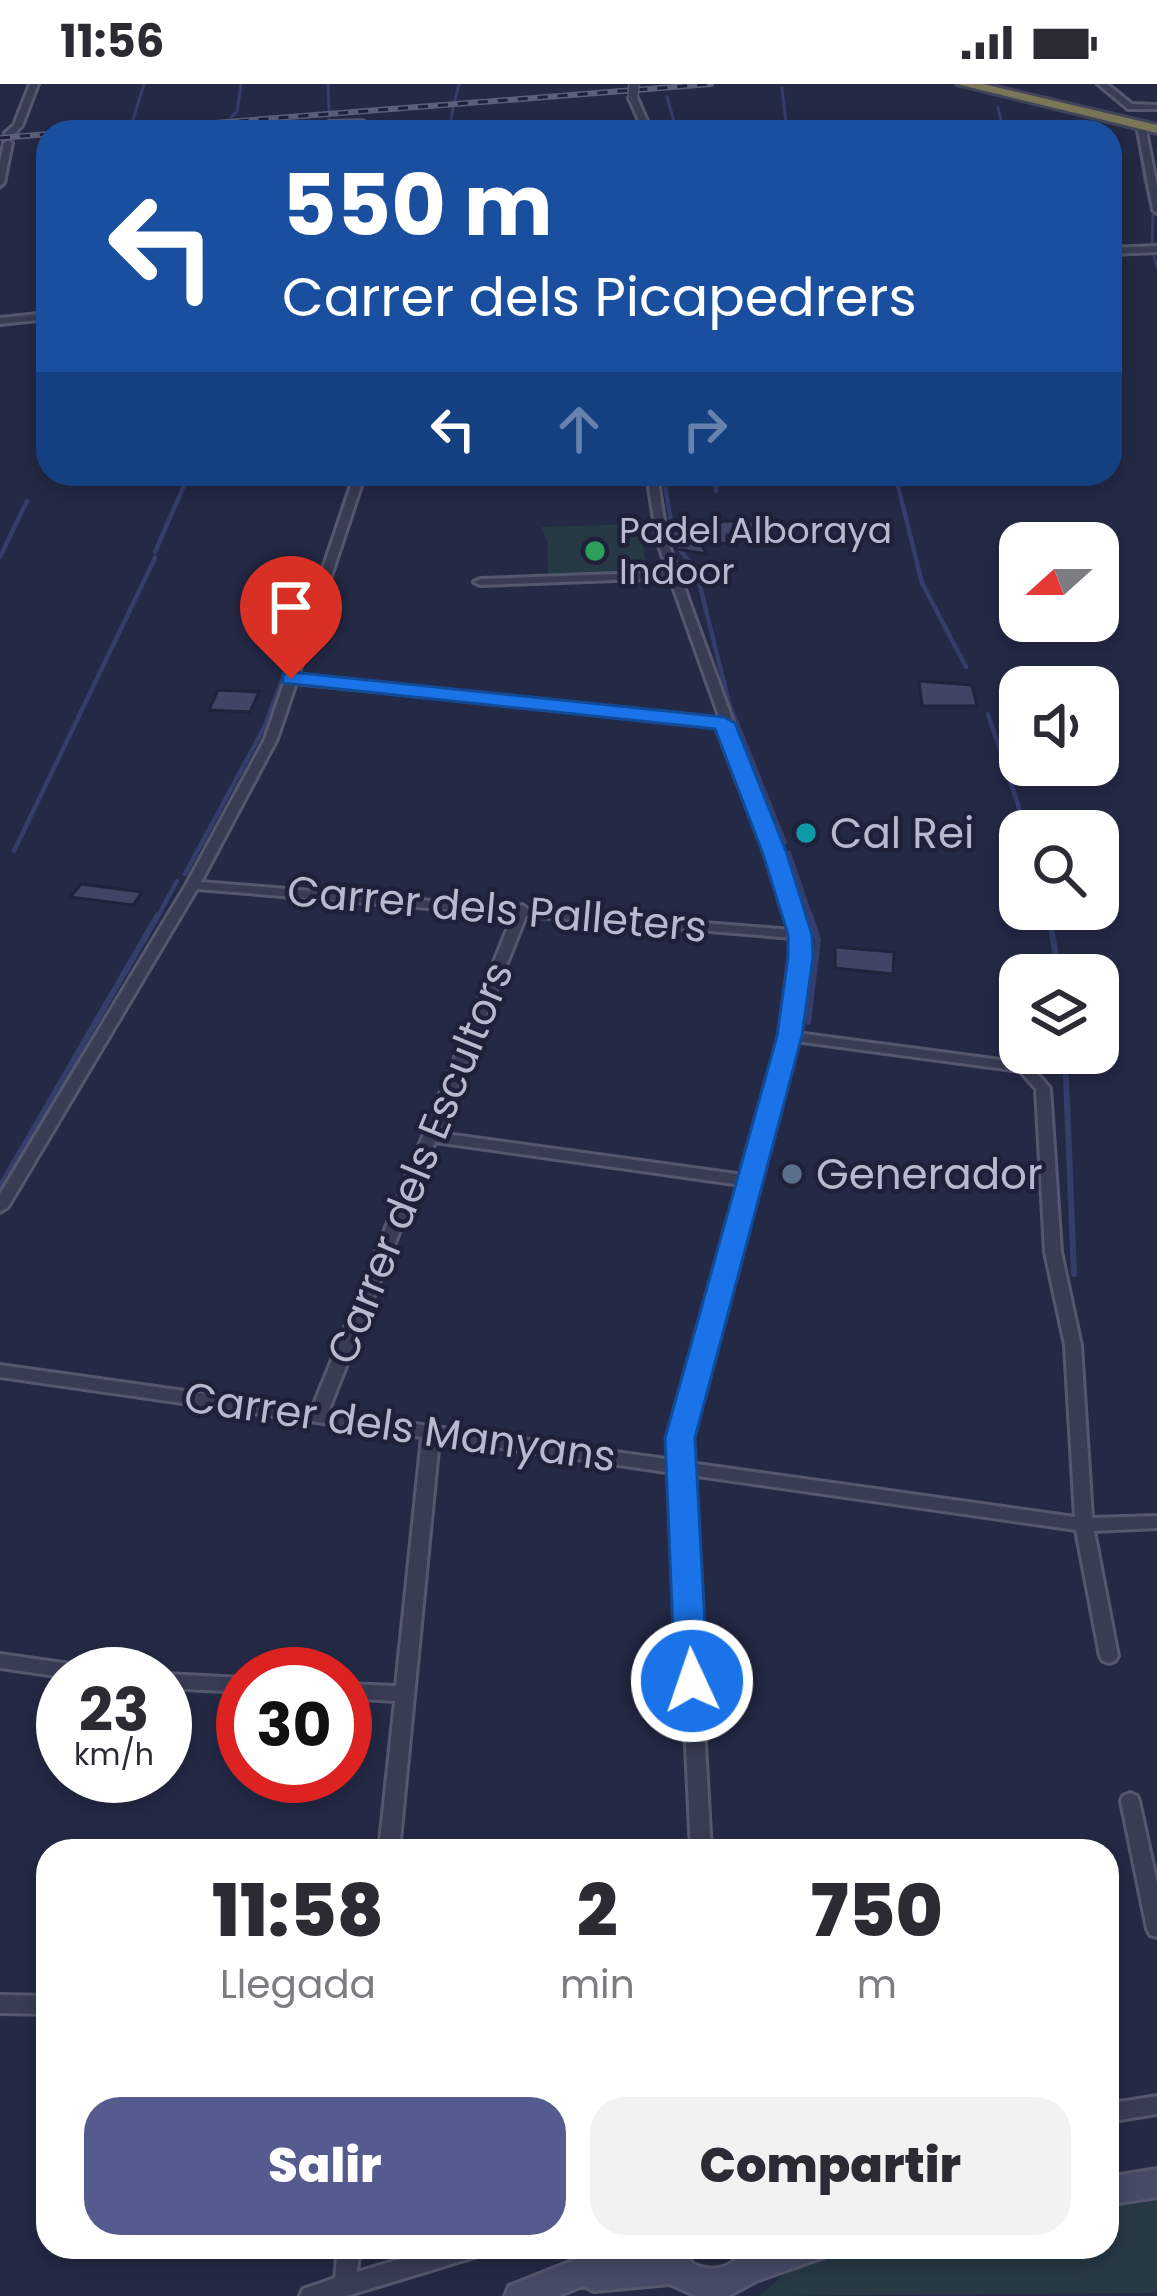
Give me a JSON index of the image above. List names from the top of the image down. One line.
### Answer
{"streets":{"street":["Carrer dels Palleters","Carrer dels Escultors","Carrer dels Manyans"]},"crossings":[["Carrer dels Palleters","Carrer dels Escultors"],["Carrer dels Escultors","Carrer dels Manyans"]],"places":["Padel Alboraya Indoor","Cal Rei","Generador"],"north":"left","page":{"status":"11:56","turn":["550 m","Carrer dels Picapedrers"],"speed":"23 km/h","limit":"30","eta":["11:58","Llegada","2","min","750","m"],"buttons":["Salir","Compartir"]}}
